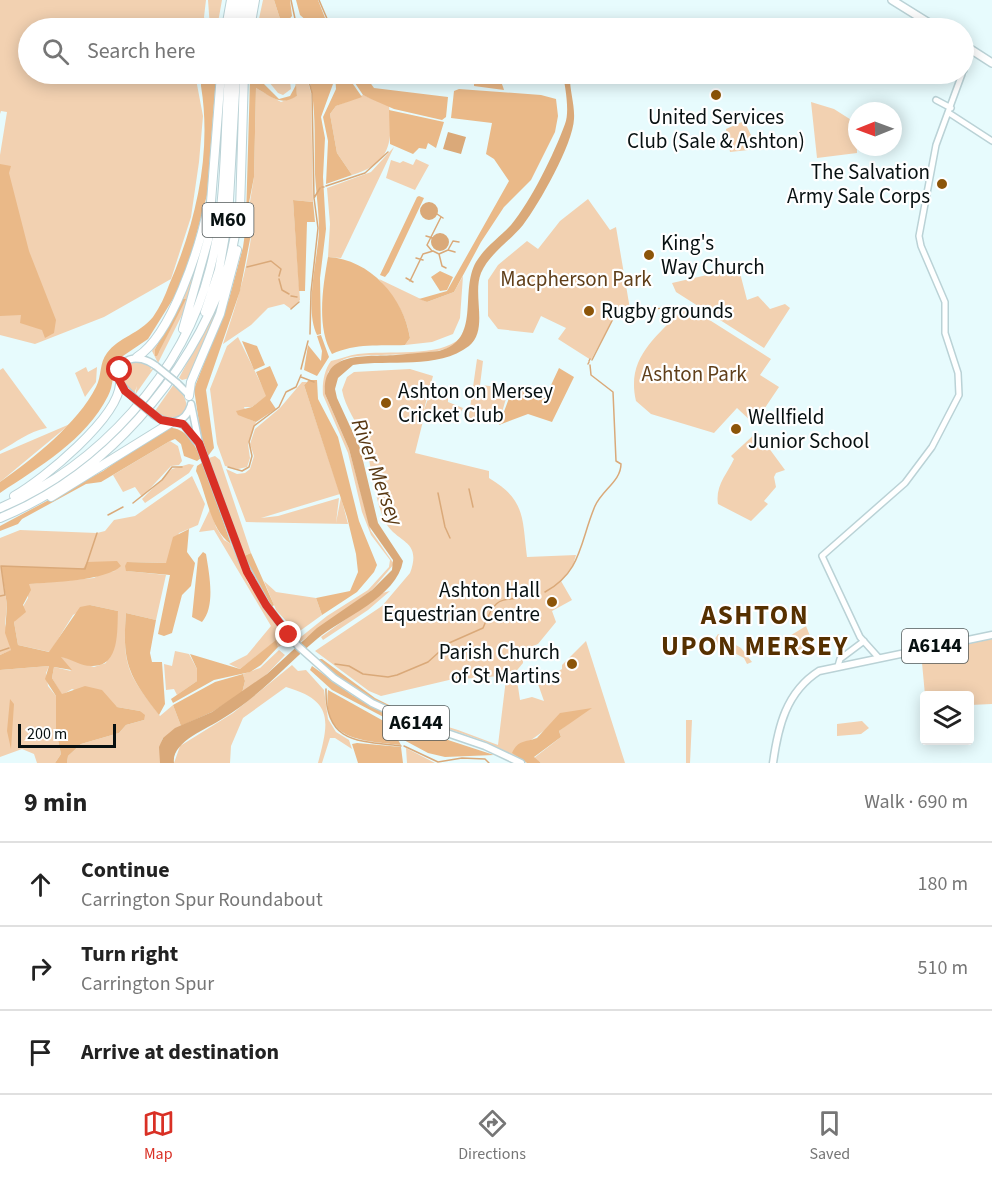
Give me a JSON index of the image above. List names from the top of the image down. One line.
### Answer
{"streets":{"highway":["M60"],"main road":["A6144"]},"crossings":[["M60","A6144"]],"districts":["ASHTON UPON MERSEY"],"water":["River Mersey"],"parks":["Macpherson Park","Ashton Park"],"places":["United Services Club (Sale & Ashton)","The Salvation Army Sale Corps","King's Way Church","Rugby grounds","Ashton on Mersey Cricket Club","Wellfield Junior School","Ashton Hall Equestrian Centre","Parish Church of St Martins"],"scale_bar":"200 m","north":"left","page":{"search":"Search here","scale":"200 m","heading":["9 min","Walk · 690 m"],"list":[["Continue","Carrington Spur Roundabout","180 m"],["Turn right","Carrington Spur","510 m"],"Arrive at destination"],"nav":["Map","Directions","Saved"]}}
